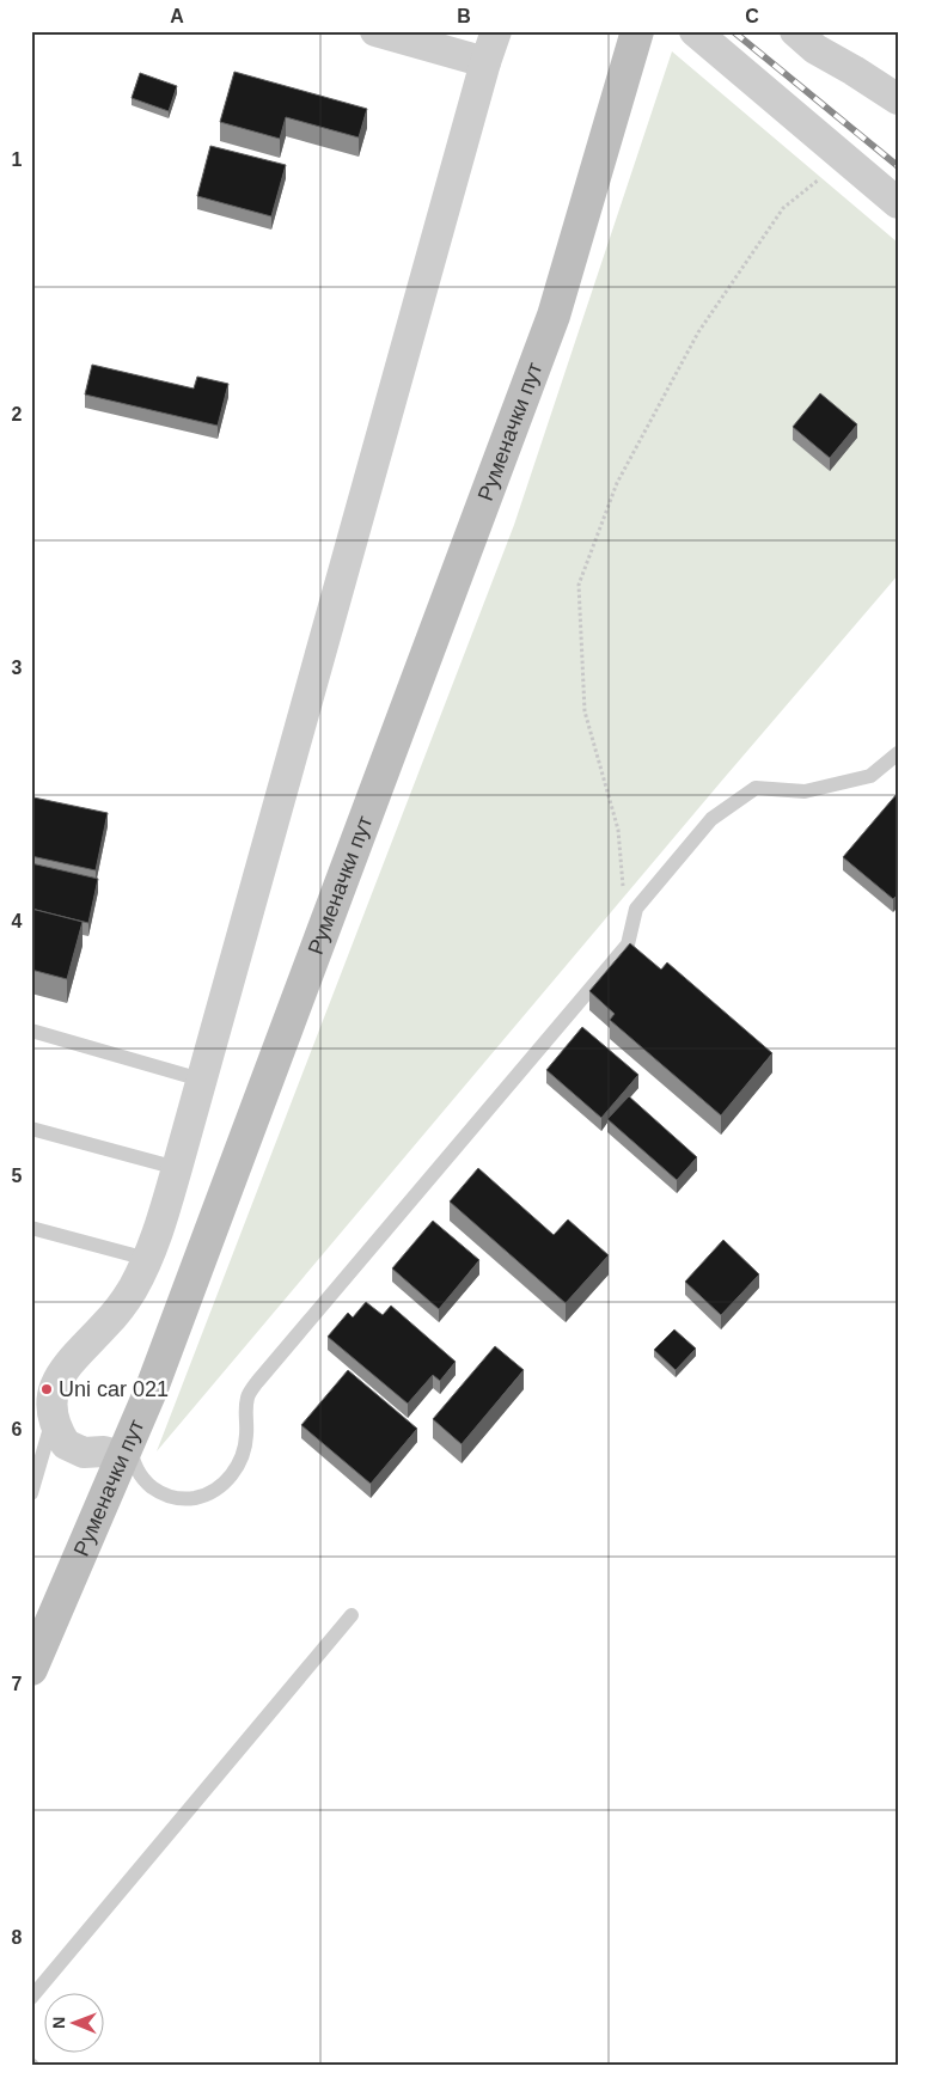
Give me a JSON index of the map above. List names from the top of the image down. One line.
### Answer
{"streets":{"main road":["Руменачки пут"]},"places":["Uni car 021"],"north":"left","grid":{"columns":["A","B","C"],"rows":["1","2","3","4","5","6","7","8"]}}
